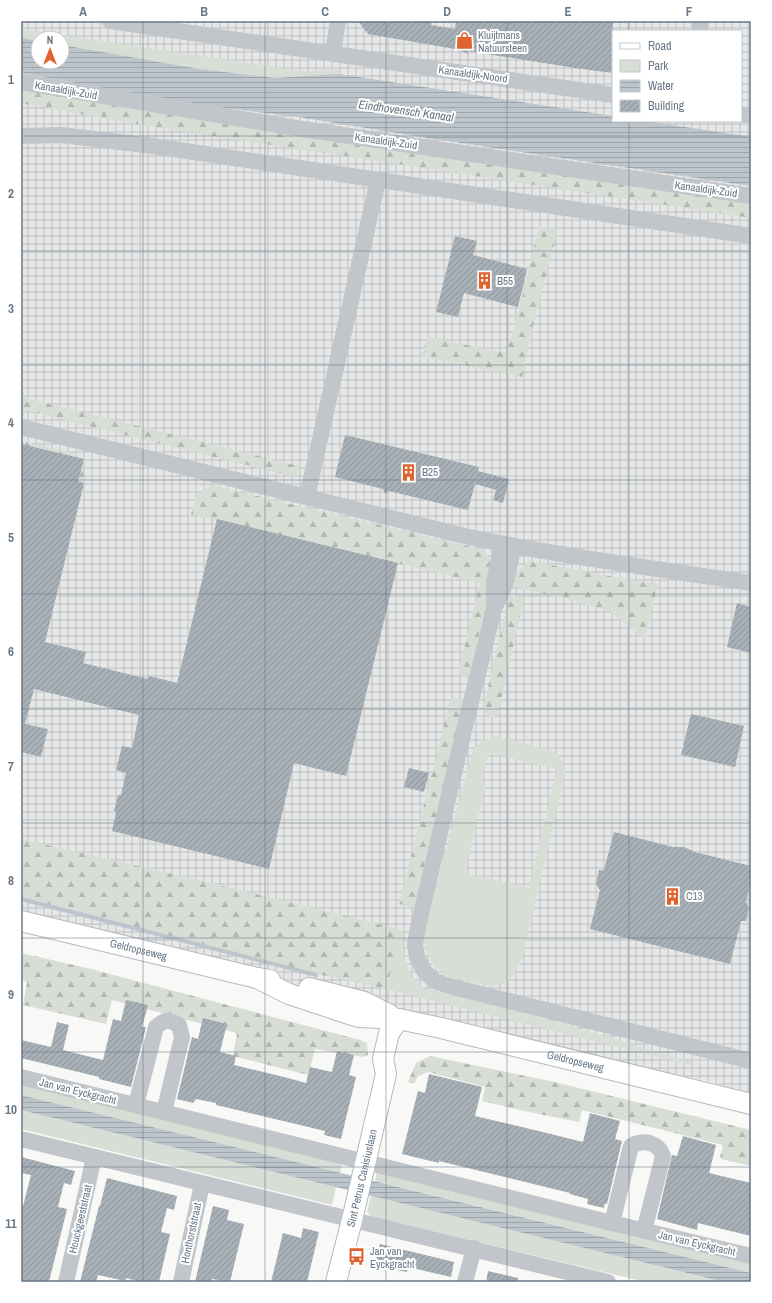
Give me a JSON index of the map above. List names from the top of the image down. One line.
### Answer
{"streets":{"main road":["Geldropseweg","Sint Petrus Canisiuslaan"],"street":["Kanaaldijk-Noord","Kanaaldijk-Zuid","Jan van Eyckgracht","Houckgeeststraat","Honthorststraat"]},"crossings":[["Geldropseweg","Sint Petrus Canisiuslaan"],["Jan van Eyckgracht","Sint Petrus Canisiuslaan"]],"water":["Eindhovensch Kanaal"],"places":{"shop":["Kluijtmans Natuursteen"],"building":["B55","B25","C13"],"bus stop":["Jan van Eyckgracht"]},"legend":["Road","Park","Water","Building"],"north":"top","grid":{"columns":["A","B","C","D","E","F"],"rows":["1","2","3","4","5","6","7","8","9","10","11"]}}
